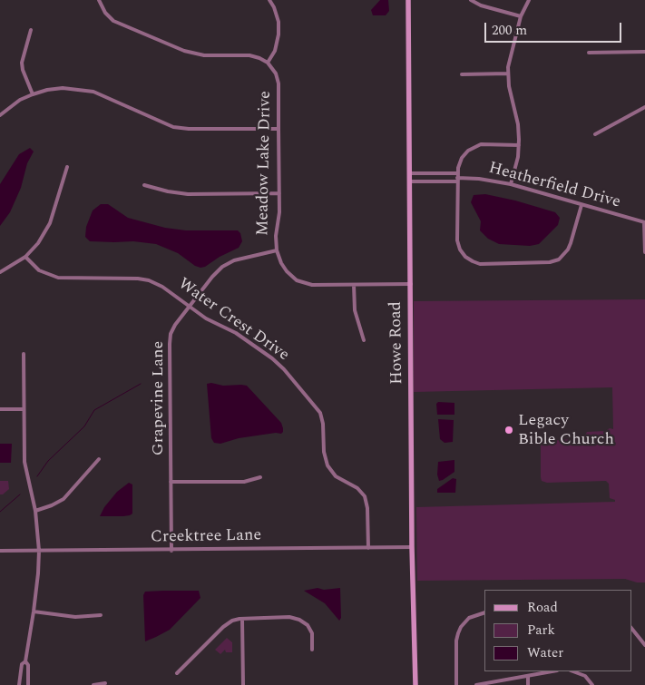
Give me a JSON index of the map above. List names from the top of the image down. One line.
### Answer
{"streets":{"street":["Meadow Lake Drive","Heatherfield Drive","Water Crest Drive","Howe Road","Grapevine Lane","Creektree Lane"]},"crossings":[["Meadow Lake Drive","Howe Road"],["Meadow Lake Drive","Grapevine Lane"],["Heatherfield Drive","Howe Road"],["Water Crest Drive","Grapevine Lane"],["Water Crest Drive","Creektree Lane"],["Howe Road","Creektree Lane"],["Grapevine Lane","Creektree Lane"]],"places":["Legacy Bible Church"],"legend":["Road","Park","Water"],"scale_bar":"200 m"}
